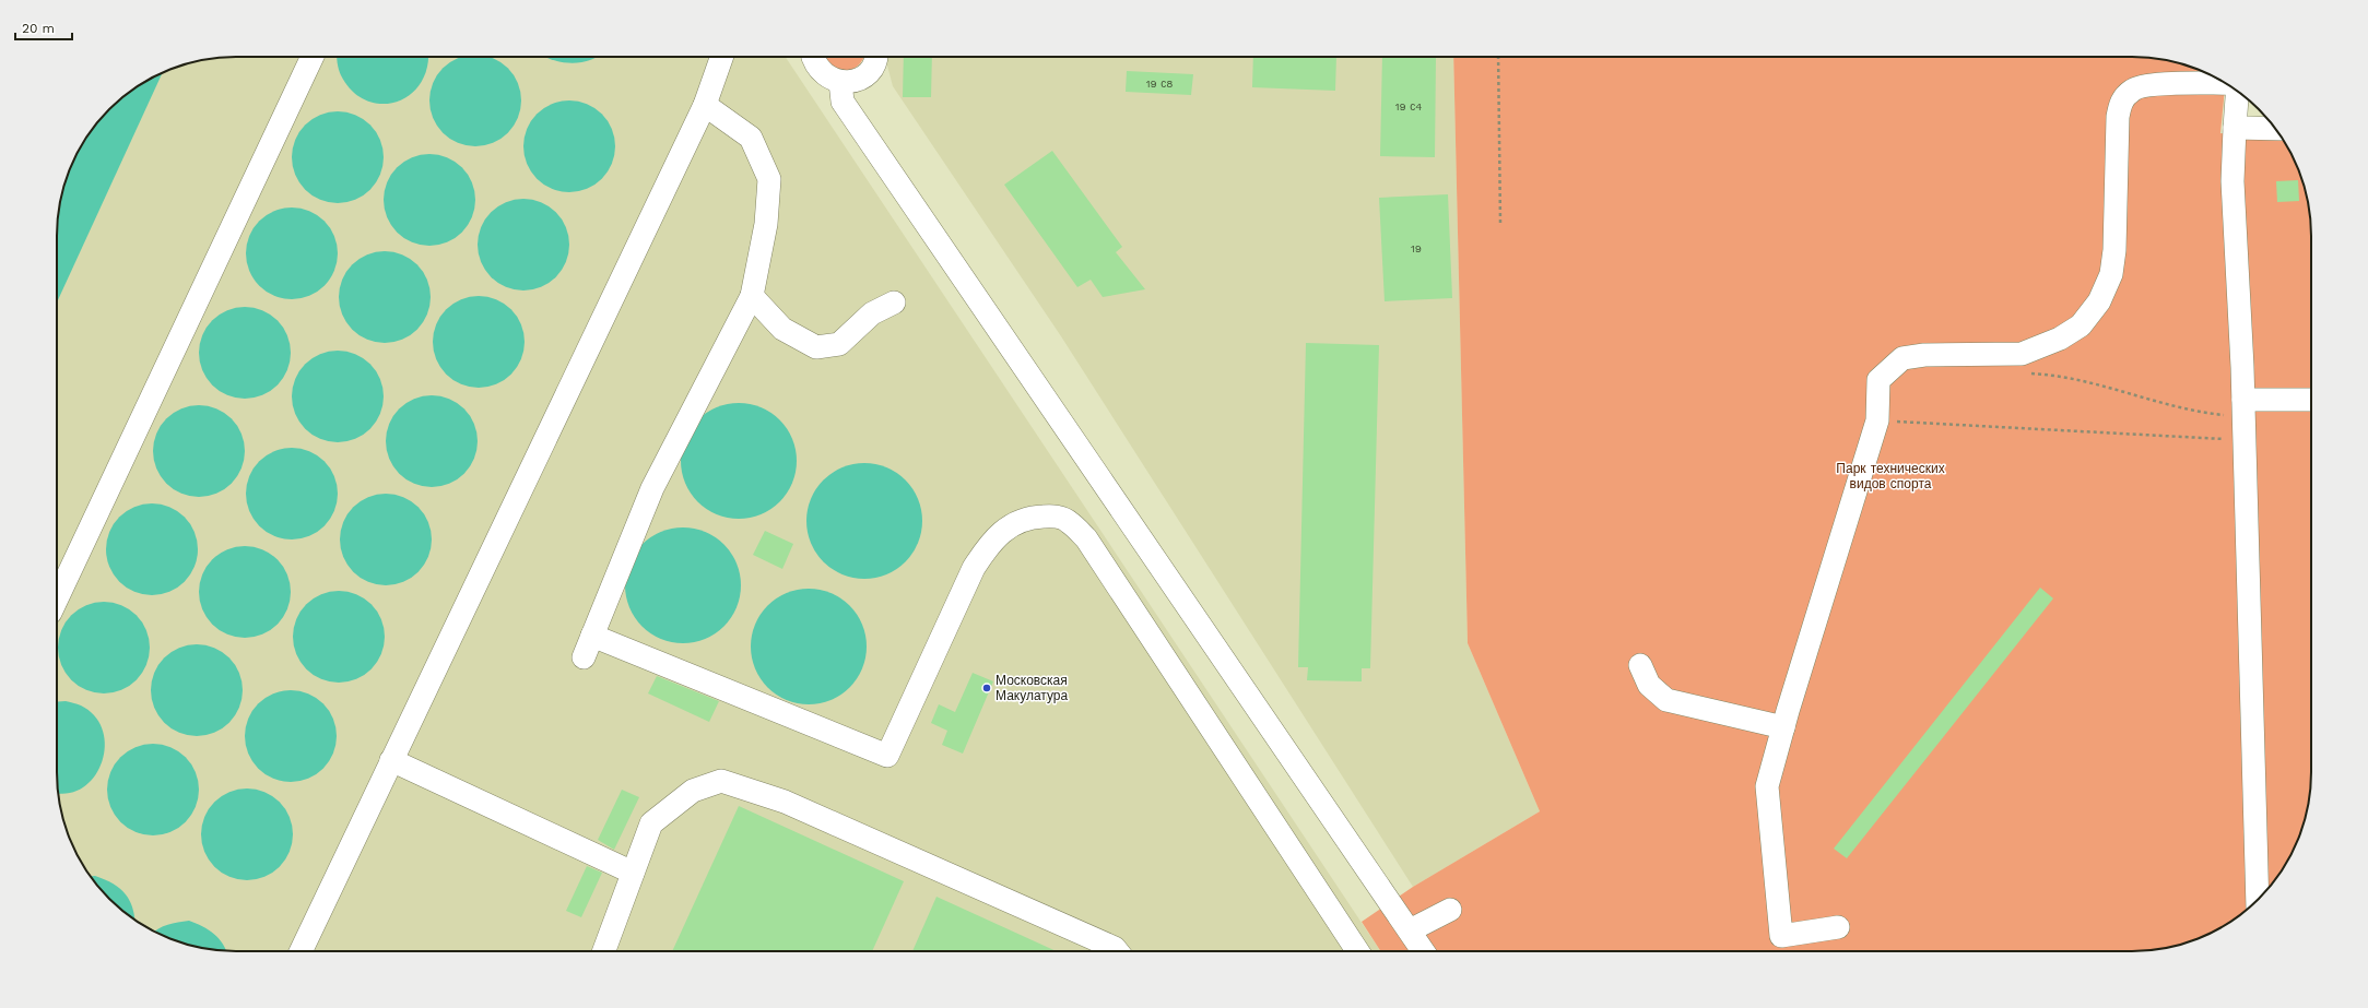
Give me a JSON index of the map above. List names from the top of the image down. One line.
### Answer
{"parks":["Парк технических видов спорта"],"places":["Московская Макулатура"],"house_numbers":["19 с8","19 с4","19"],"scale_bar":"20 m"}
